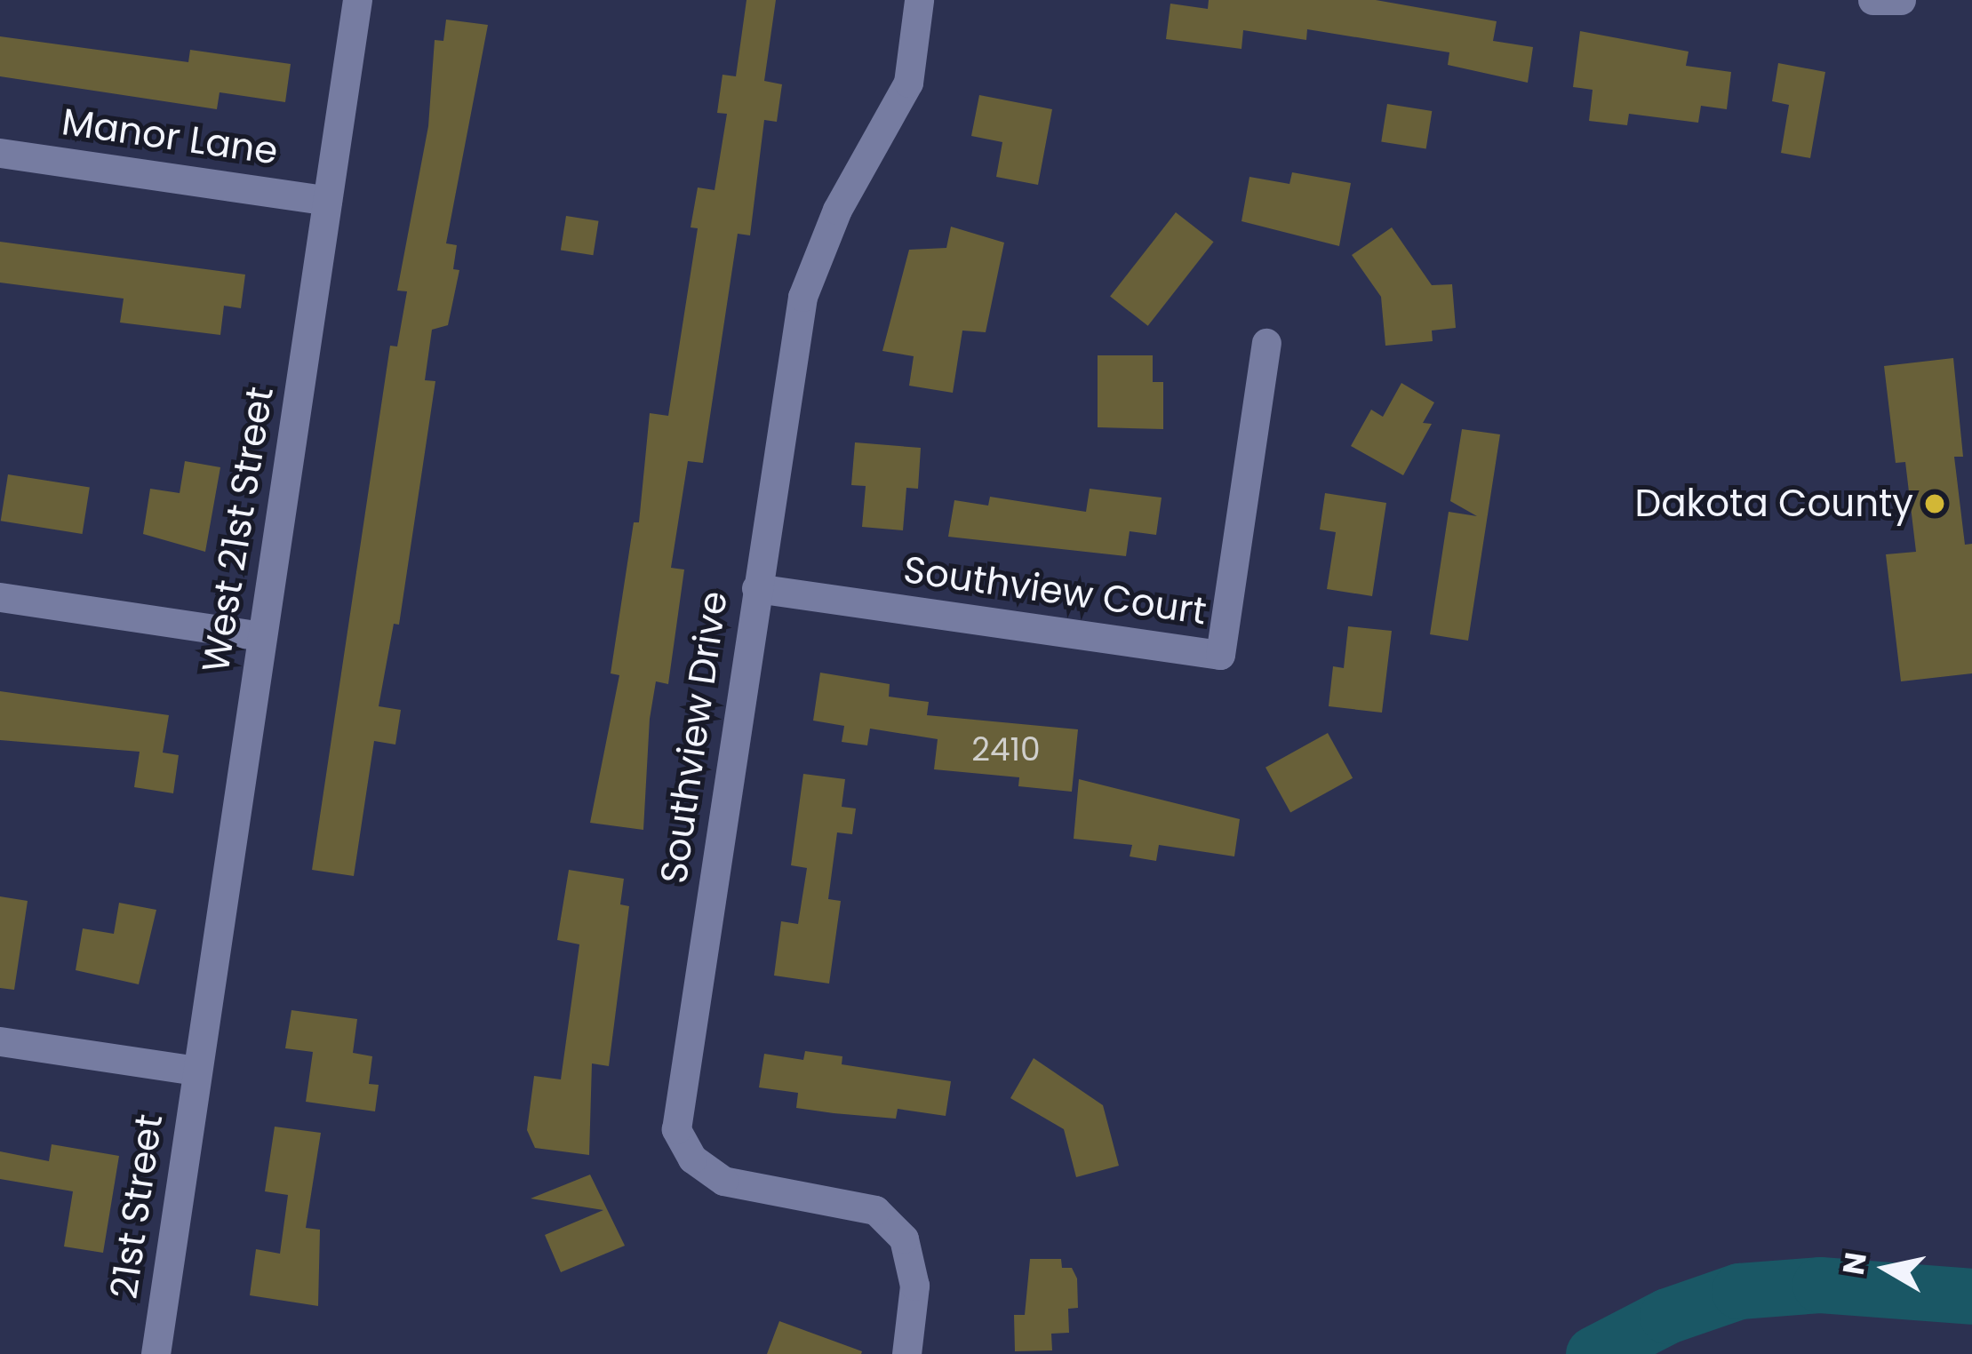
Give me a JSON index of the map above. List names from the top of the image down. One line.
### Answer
{"streets":{"street":["Manor Lane","West 21st Street","Southview Court","Southview Drive","21st Street"]},"crossings":[["Manor Lane","West 21st Street"],["West 21st Street","21st Street"],["Southview Court","Southview Drive"]],"places":["Dakota County"],"house_numbers":["2410"],"north":"left"}
